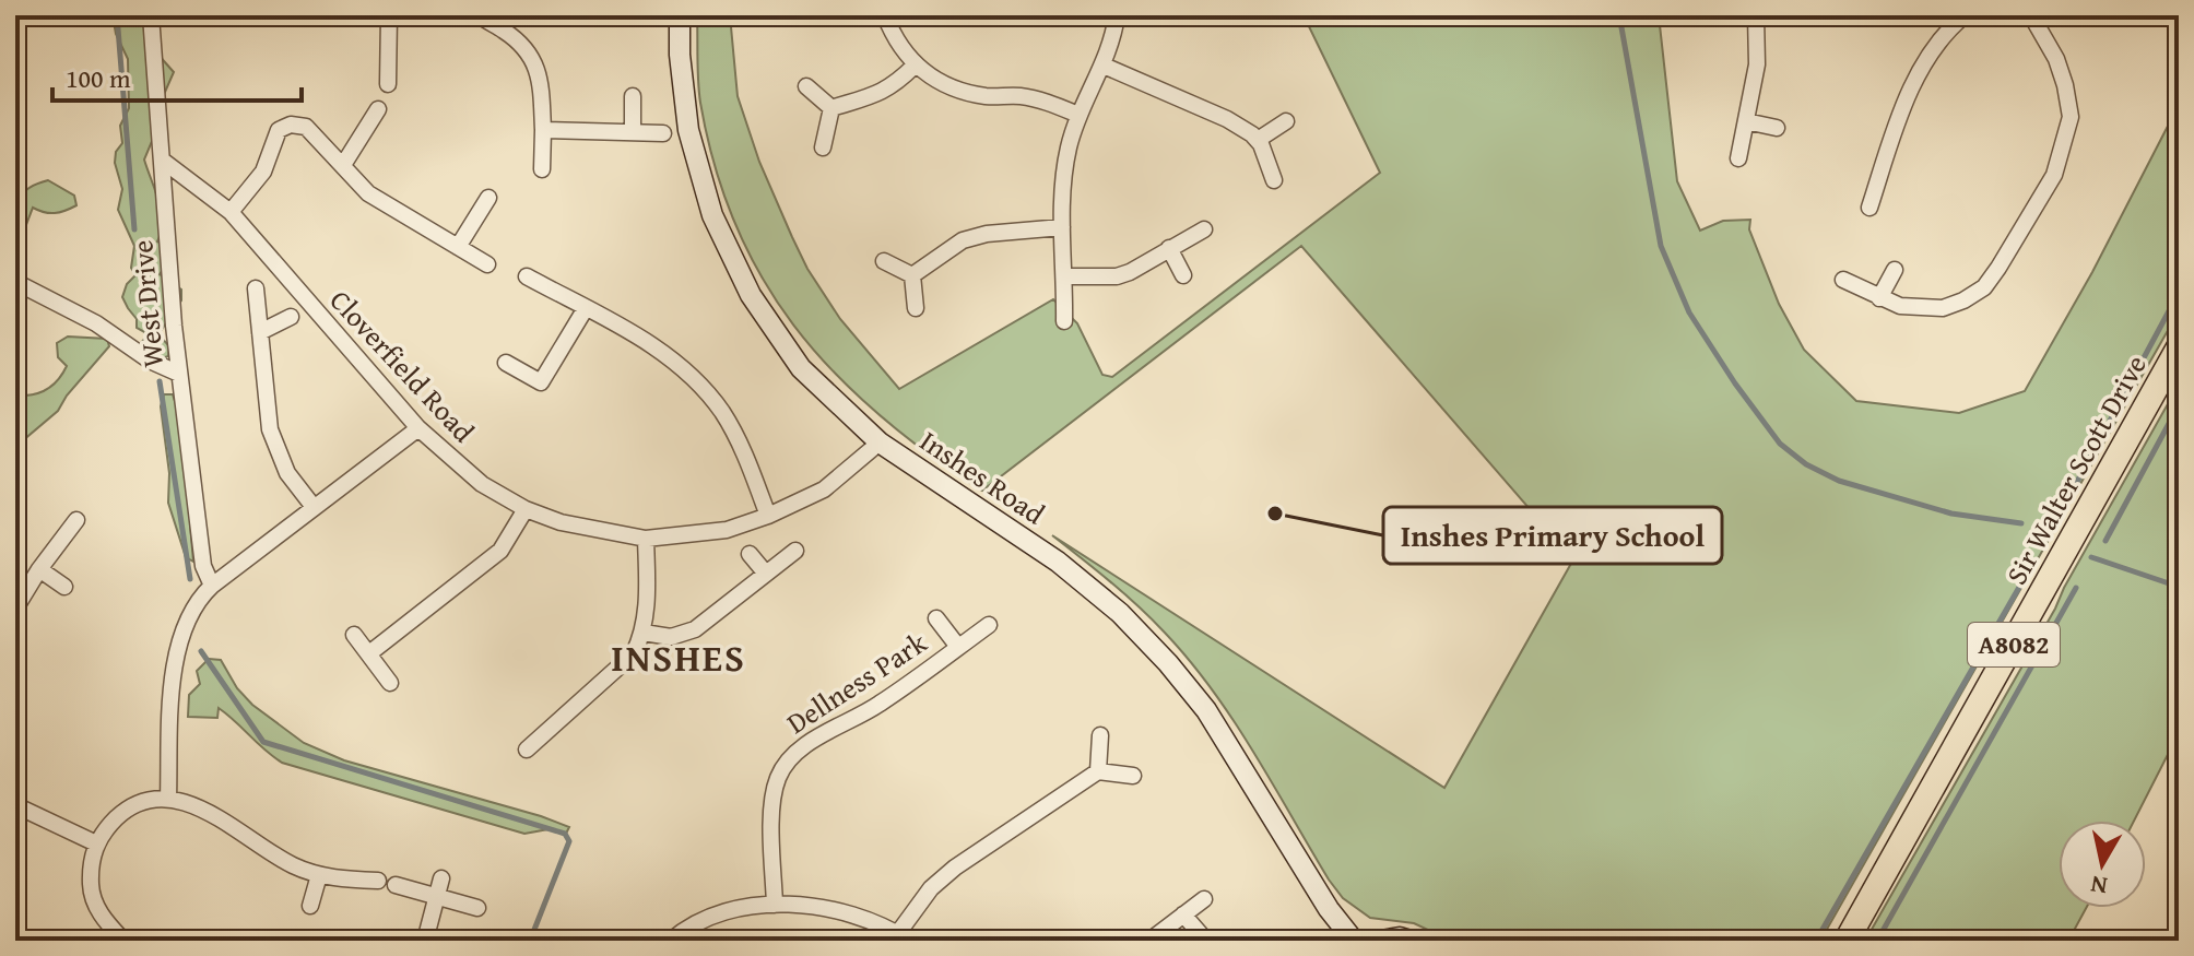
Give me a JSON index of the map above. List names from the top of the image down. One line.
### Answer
{"streets":{"main road":["Sir Walter Scott Drive","A8082"],"street":["West Drive","Cloverfield Road","Inshes Road","Dellness Park"]},"crossings":[["West Drive","Cloverfield Road"],["Cloverfield Road","Inshes Road"]],"districts":["INSHES"],"places":["Inshes Primary School"],"scale_bar":"100 m","north":"bottom"}
